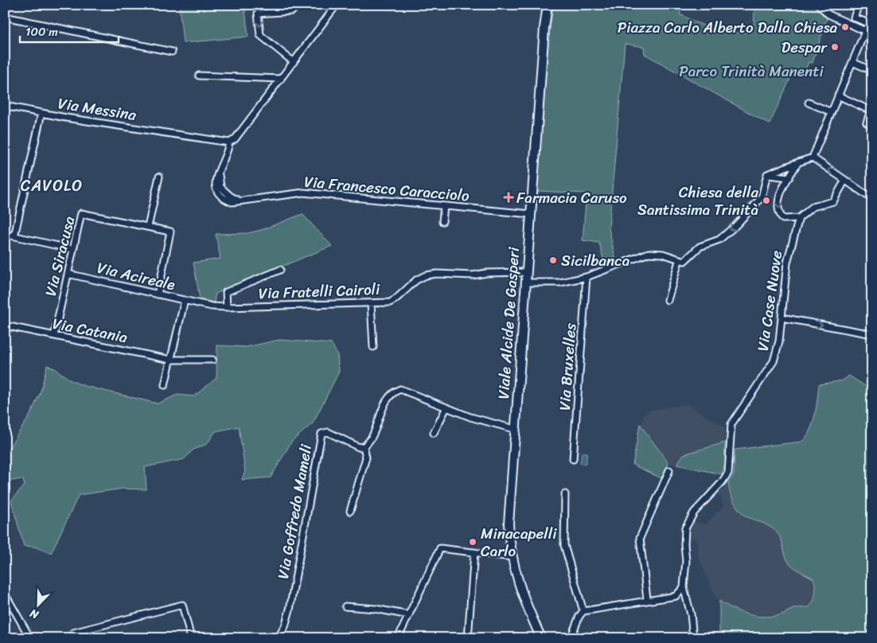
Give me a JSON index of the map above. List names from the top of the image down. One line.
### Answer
{"streets":{"main road":["Viale Alcide De Gasperi"],"street":["Via Messina","Via Francesco Caracciolo","Via Siracusa","Via Acireale","Via Fratelli Cairoli","Via Case Nuove","Via Catania","Via Bruxelles","Via Goffredo Mameli"]},"crossings":[["Via Messina","Via Francesco Caracciolo"],["Via Francesco Caracciolo","Viale Alcide De Gasperi"],["Via Siracusa","Via Acireale"],["Via Siracusa","Via Catania"],["Via Acireale","Via Fratelli Cairoli"],["Via Fratelli Cairoli","Viale Alcide De Gasperi"]],"districts":["CAVOLO"],"parks":["Parco Trinità Manenti"],"places":{"other":["Piazza Carlo Alberto Dalla Chiesa","Despar","Chiesa della Santissima Trinità","Sicilbanca","Minacapelli Carlo"],"health":["Farmacia Caruso"]},"scale_bar":"100 m","north":"bottom left"}
